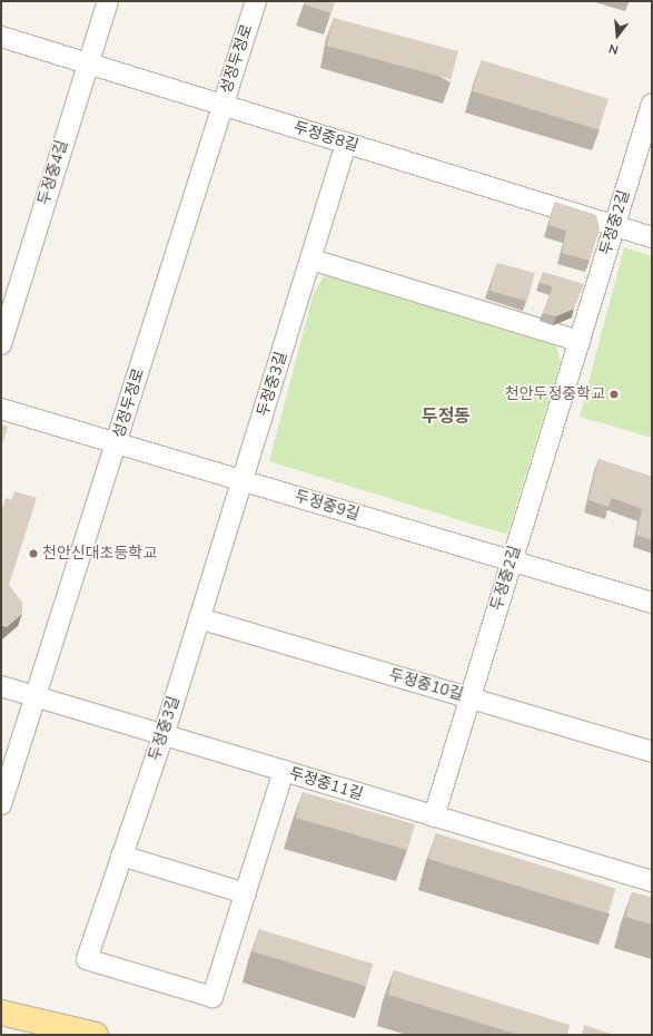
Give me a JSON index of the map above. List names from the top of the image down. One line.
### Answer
{"streets":{"street":["성정두정로","두정중8길","두정중4길","두정중2길","두정중3길","두정중9길","두정중10길","두정중11길"]},"crossings":[["성정두정로","두정중8길"],["성정두정로","두정중9길"],["성정두정로","두정중11길"],["두정중8길","두정중4길"],["두정중8길","두정중2길"],["두정중8길","두정중3길"],["두정중2길","두정중9길"],["두정중2길","두정중10길"],["두정중2길","두정중11길"],["두정중3길","두정중9길"],["두정중3길","두정중10길"],["두정중3길","두정중11길"]],"districts":["두정동"],"places":["천안두정중학교","천안신대초등학교"],"north":"bottom"}
